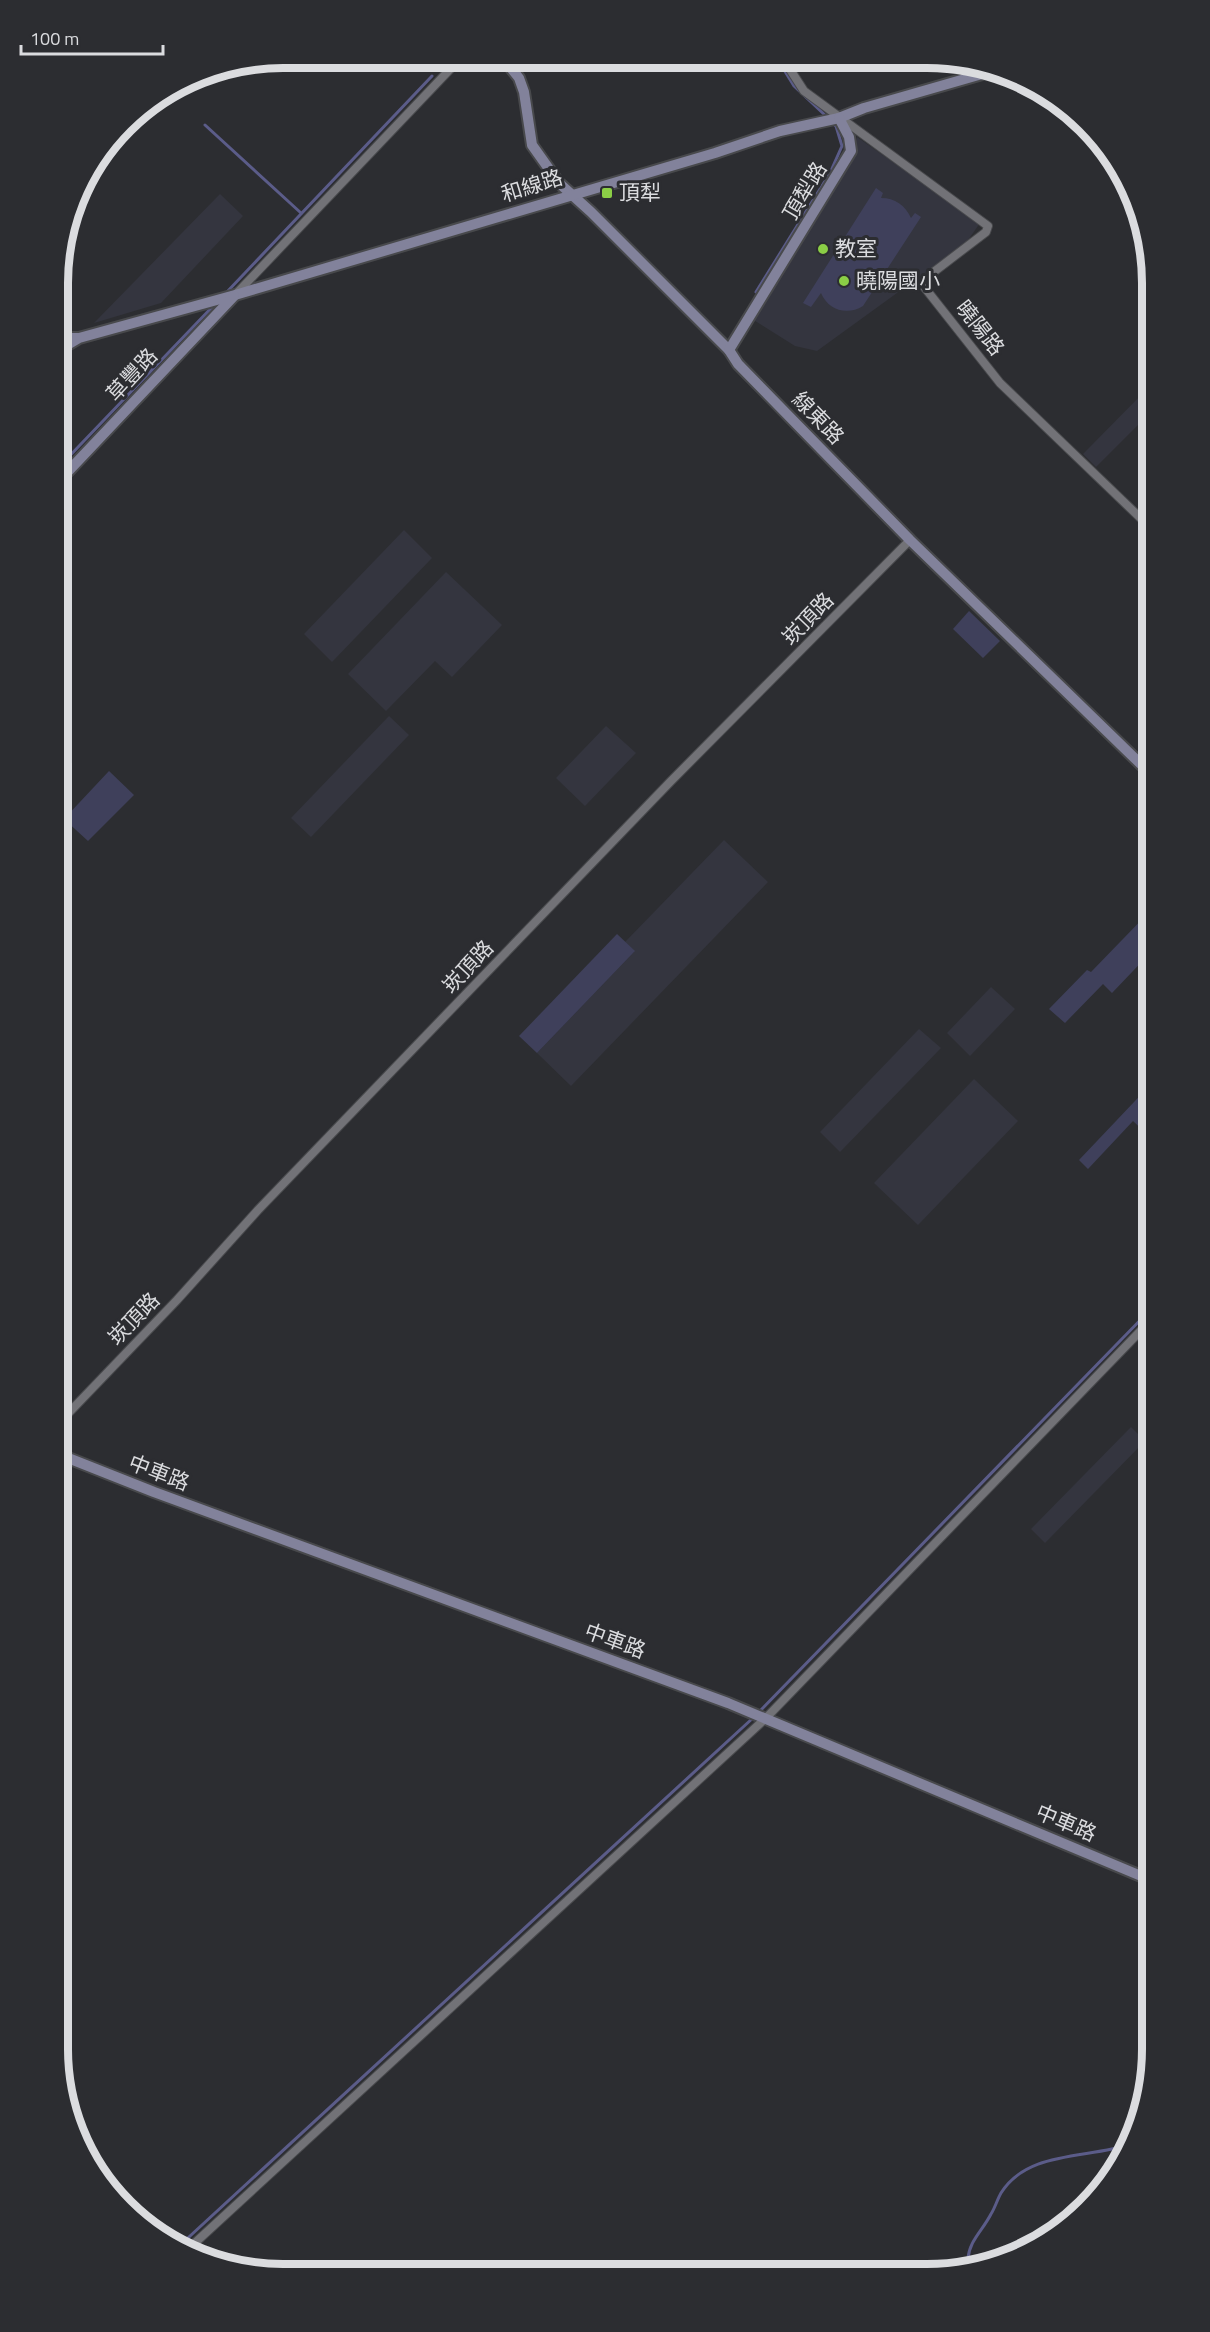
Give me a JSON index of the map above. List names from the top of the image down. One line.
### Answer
{"streets":{"street":["和線路","頂犁路","曉陽路","草豐路","線東路","崁頂路","中車路"]},"crossings":[["和線路","頂犁路"],["和線路","曉陽路"],["和線路","草豐路"],["和線路","線東路"],["頂犁路","曉陽路"],["頂犁路","線東路"],["線東路","崁頂路"]],"places":{"transit":["頂犁"],"other":["教室","曉陽國小"]},"scale_bar":"100 m"}
